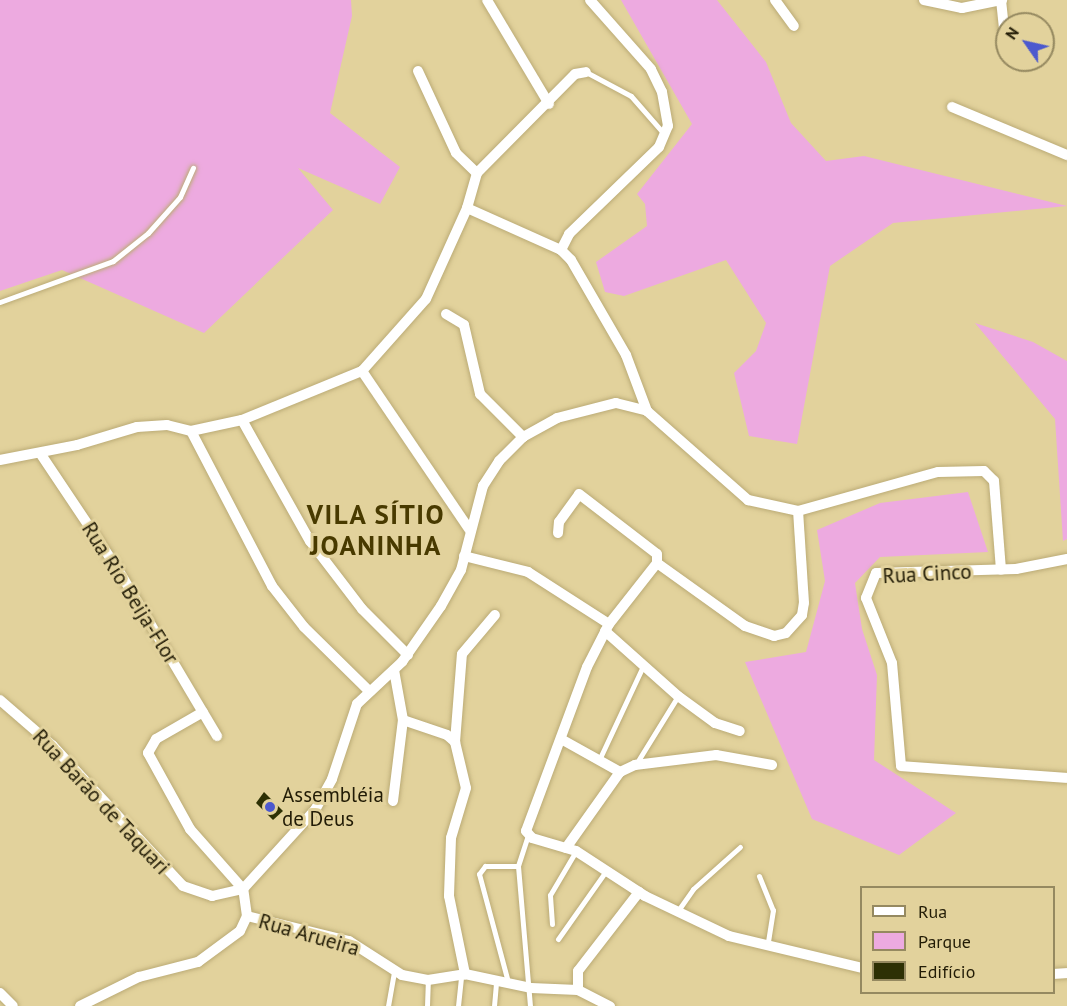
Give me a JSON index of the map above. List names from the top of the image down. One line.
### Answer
{"streets":{"street":["Rua Cinco","Rua Rio Beija-Flor","Rua Barão de Taquari","Rua Arueira"]},"districts":["VILA SÍTIO JOANINHA"],"places":["Assembléia de Deus"],"legend":["Rua","Parque","Edifício"],"north":"top left"}
